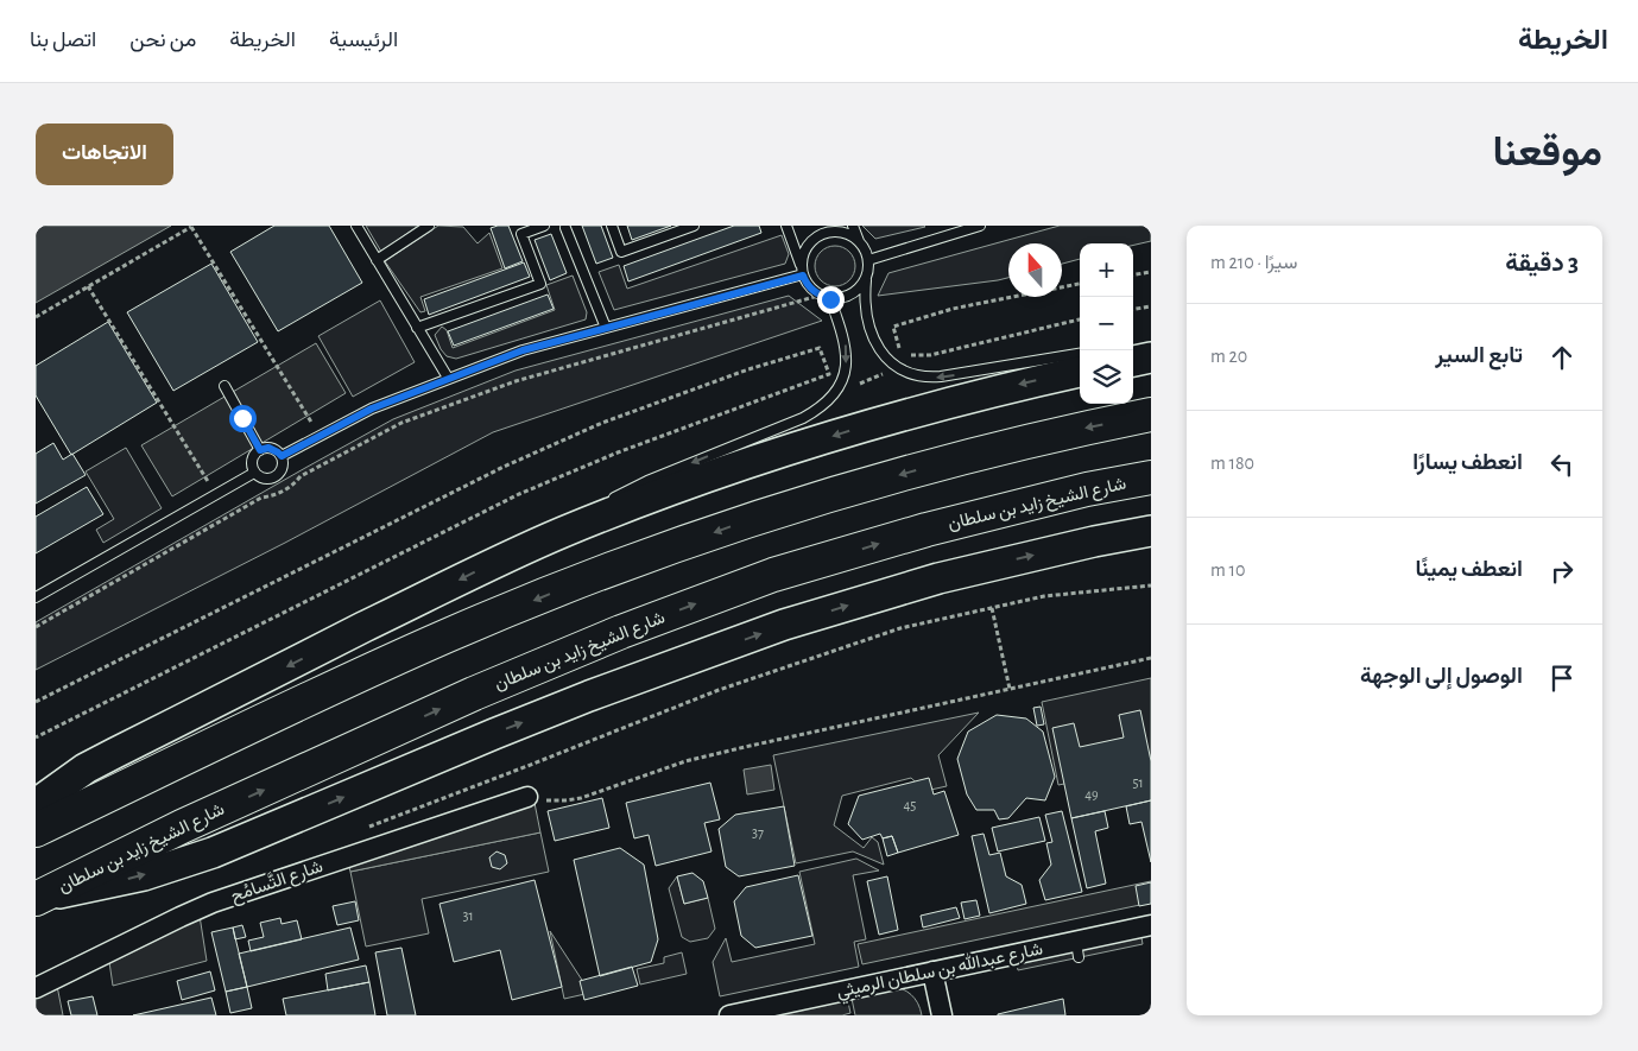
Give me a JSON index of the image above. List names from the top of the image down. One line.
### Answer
{"streets":{"highway":["شارع الشيخ زايد بن سلطان"],"street":["شارع التَّسامُح","شارع عبدالله بن سلطان الرميثي"]},"house_numbers":["51","49","45","37","31"],"north":"top","page":{"header":"الخريطة","nav":["الرئيسية","الخريطة","من نحن","اتصل بنا"],"title":"موقعنا","buttons":"الاتجاهات","heading":["3 دقيقة","سيرًا · 210 m"],"map_buttons":["+","−"],"list":[["تابع السير","20 m"],["انعطف يسارًا","180 m"],["انعطف يمينًا","10 m"],"الوصول إلى الوجهة"]}}
